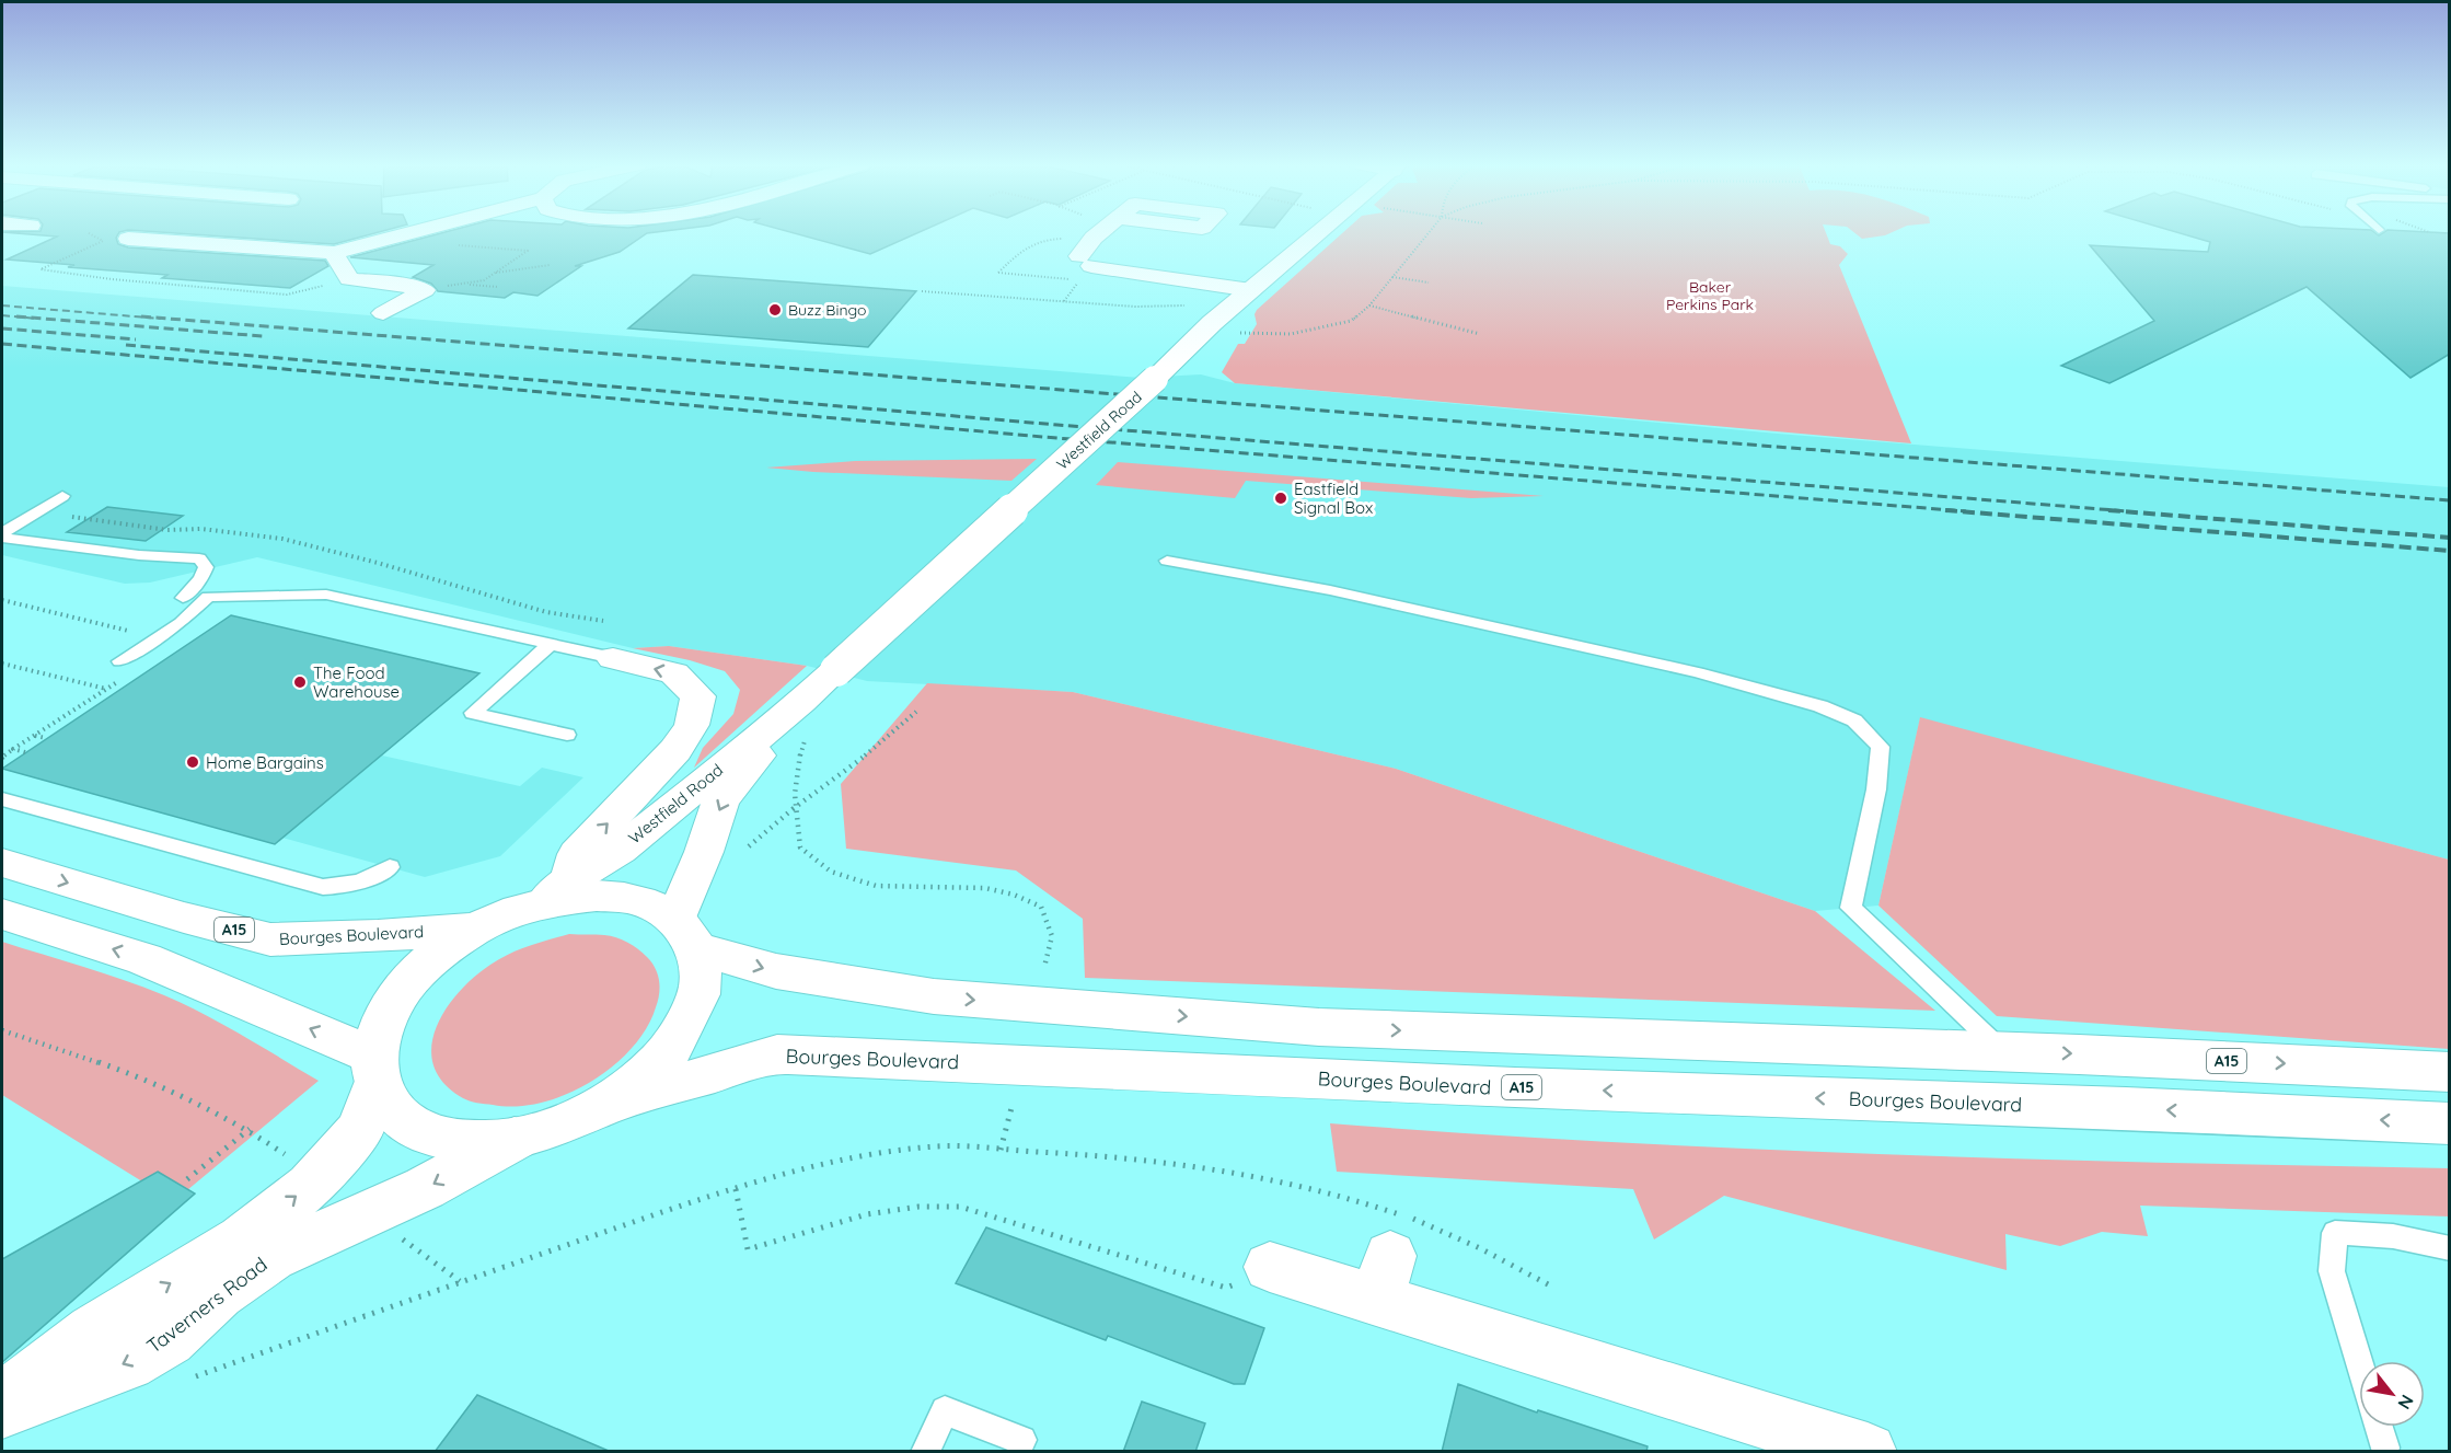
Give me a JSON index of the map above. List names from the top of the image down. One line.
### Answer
{"streets":{"street":["Westfield Road","A15","Bourges Boulevard","Taverners Road"]},"crossings":[["Westfield Road","A15"],["A15","Bourges Boulevard"],["A15","Taverners Road"]],"parks":["Baker Perkins Park"],"places":["Buzz Bingo","Eastfield Signal Box","The Food Warehouse","Home Bargains"],"north":"bottom right"}
